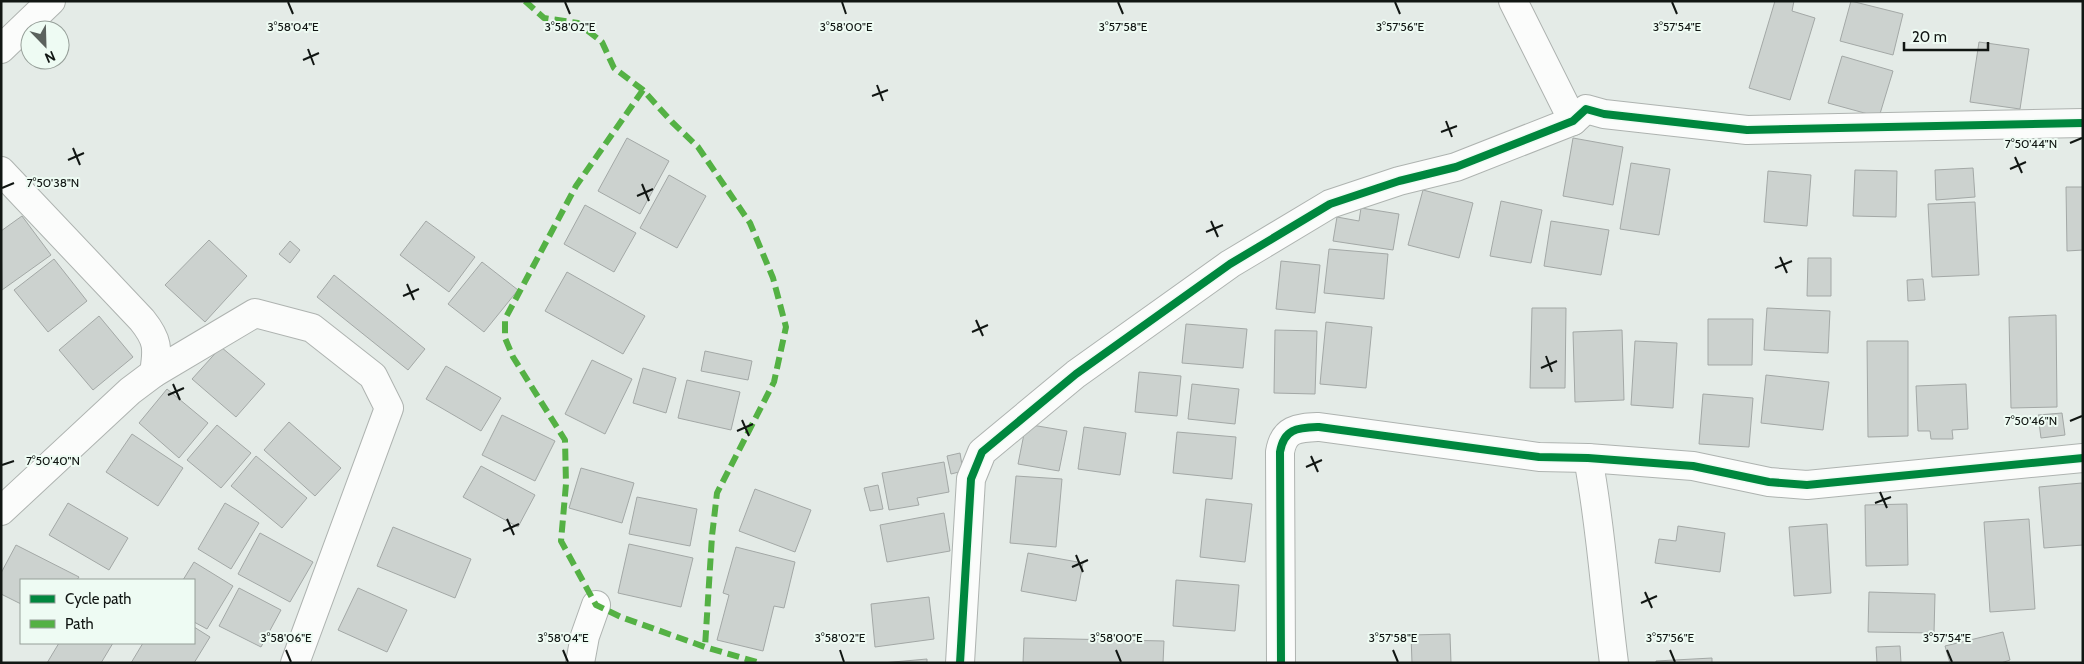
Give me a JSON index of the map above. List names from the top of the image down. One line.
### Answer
{"legend":["Cycle path","Path"],"scale_bar":"20 m","north":"bottom right","coordinates":["3°58'04\"E","3°58'02\"E","3°58'00\"E","3°57'58\"E","3°57'56\"E","3°57'54\"E","7°50'44\"N","7°50'38\"N","7°50'46\"N","7°50'40\"N","3°58'06\"E"]}
